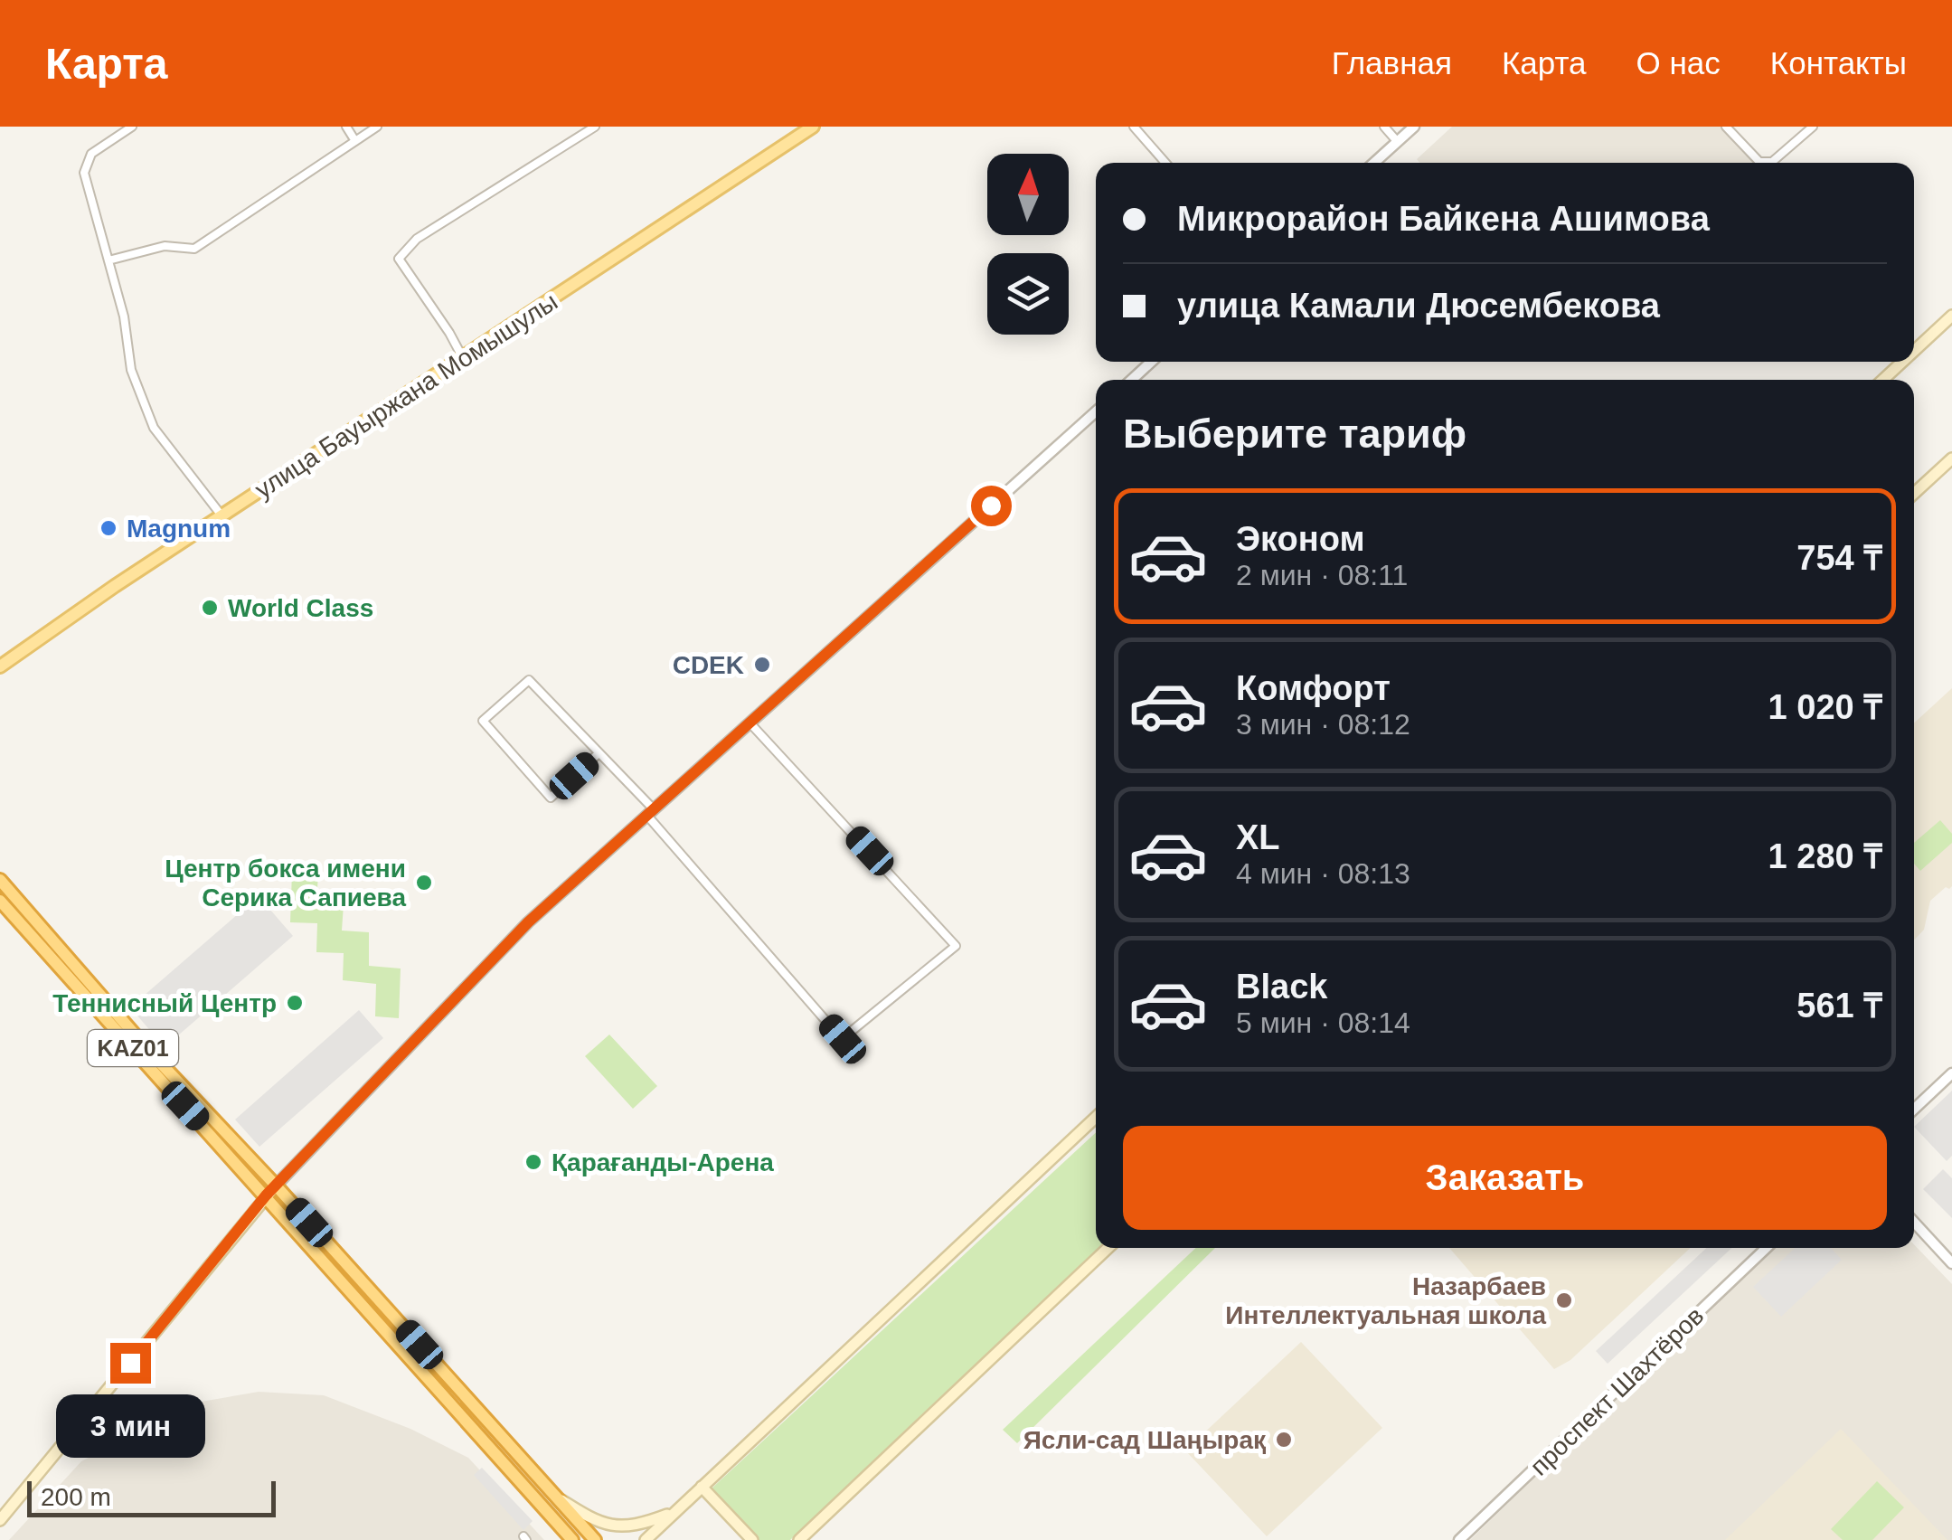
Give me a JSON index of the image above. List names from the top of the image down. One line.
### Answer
{"streets":{"highway":["KАZ01"],"main road":["улица Бауыржана Момышулы"],"street":["проспект Шахтёров"]},"places":["Magnum","World Class","CDEK","Центр бокса имени Серика Сапиева","Теннисный Центр","Қарағанды-Арена","Назарбаев Интеллектуальная школа","Ясли-сад Шаңырақ"],"scale_bar":"200 m","north":"top","page":{"header":"Карта","nav":["Главная","Карта","О нас","Контакты"],"banner":["Микрорайон Байкена Ашимова","улица Камали Дюсембекова"],"heading":"Выберите тариф","list":[{"name":"Эконом","note":"2 мин · 08:11","value":"754 ₸"},{"name":"Комфорт","note":"3 мин · 08:12","value":"1 020 ₸"},{"name":"XL","note":"4 мин · 08:13","value":"1 280 ₸"},{"name":"Black","note":"5 мин · 08:14","value":"561 ₸"}],"buttons":"Заказать","bubble":"3 мин","scale":"200 m"}}
